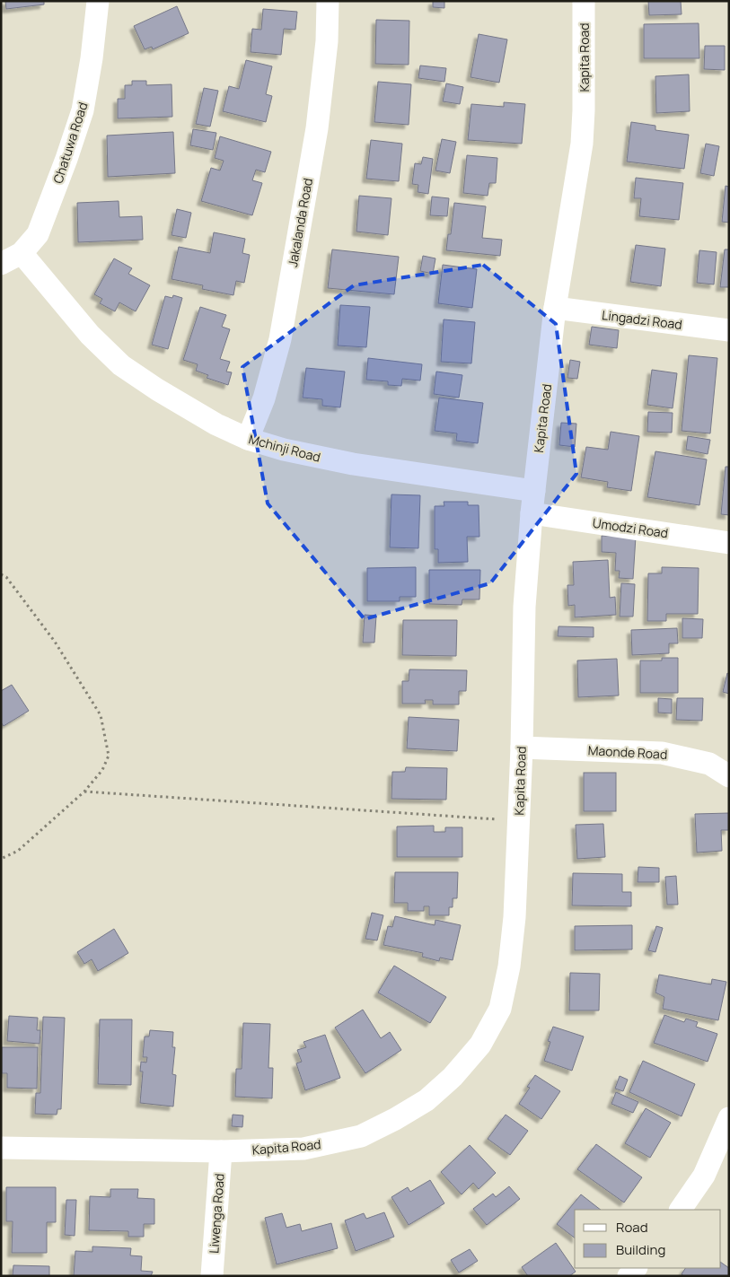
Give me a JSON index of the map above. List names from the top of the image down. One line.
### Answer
{"streets":{"street":["Kapita Road","Chatuwa Road","Jakalanda Road","Lingadzi Road","Mchinji Road","Umodzi Road","Maonde Road","Liwenga Road"]},"crossings":[["Kapita Road","Lingadzi Road"],["Kapita Road","Mchinji Road"],["Kapita Road","Umodzi Road"],["Kapita Road","Maonde Road"],["Kapita Road","Liwenga Road"],["Chatuwa Road","Mchinji Road"],["Jakalanda Road","Mchinji Road"]],"legend":["Road","Building"]}
